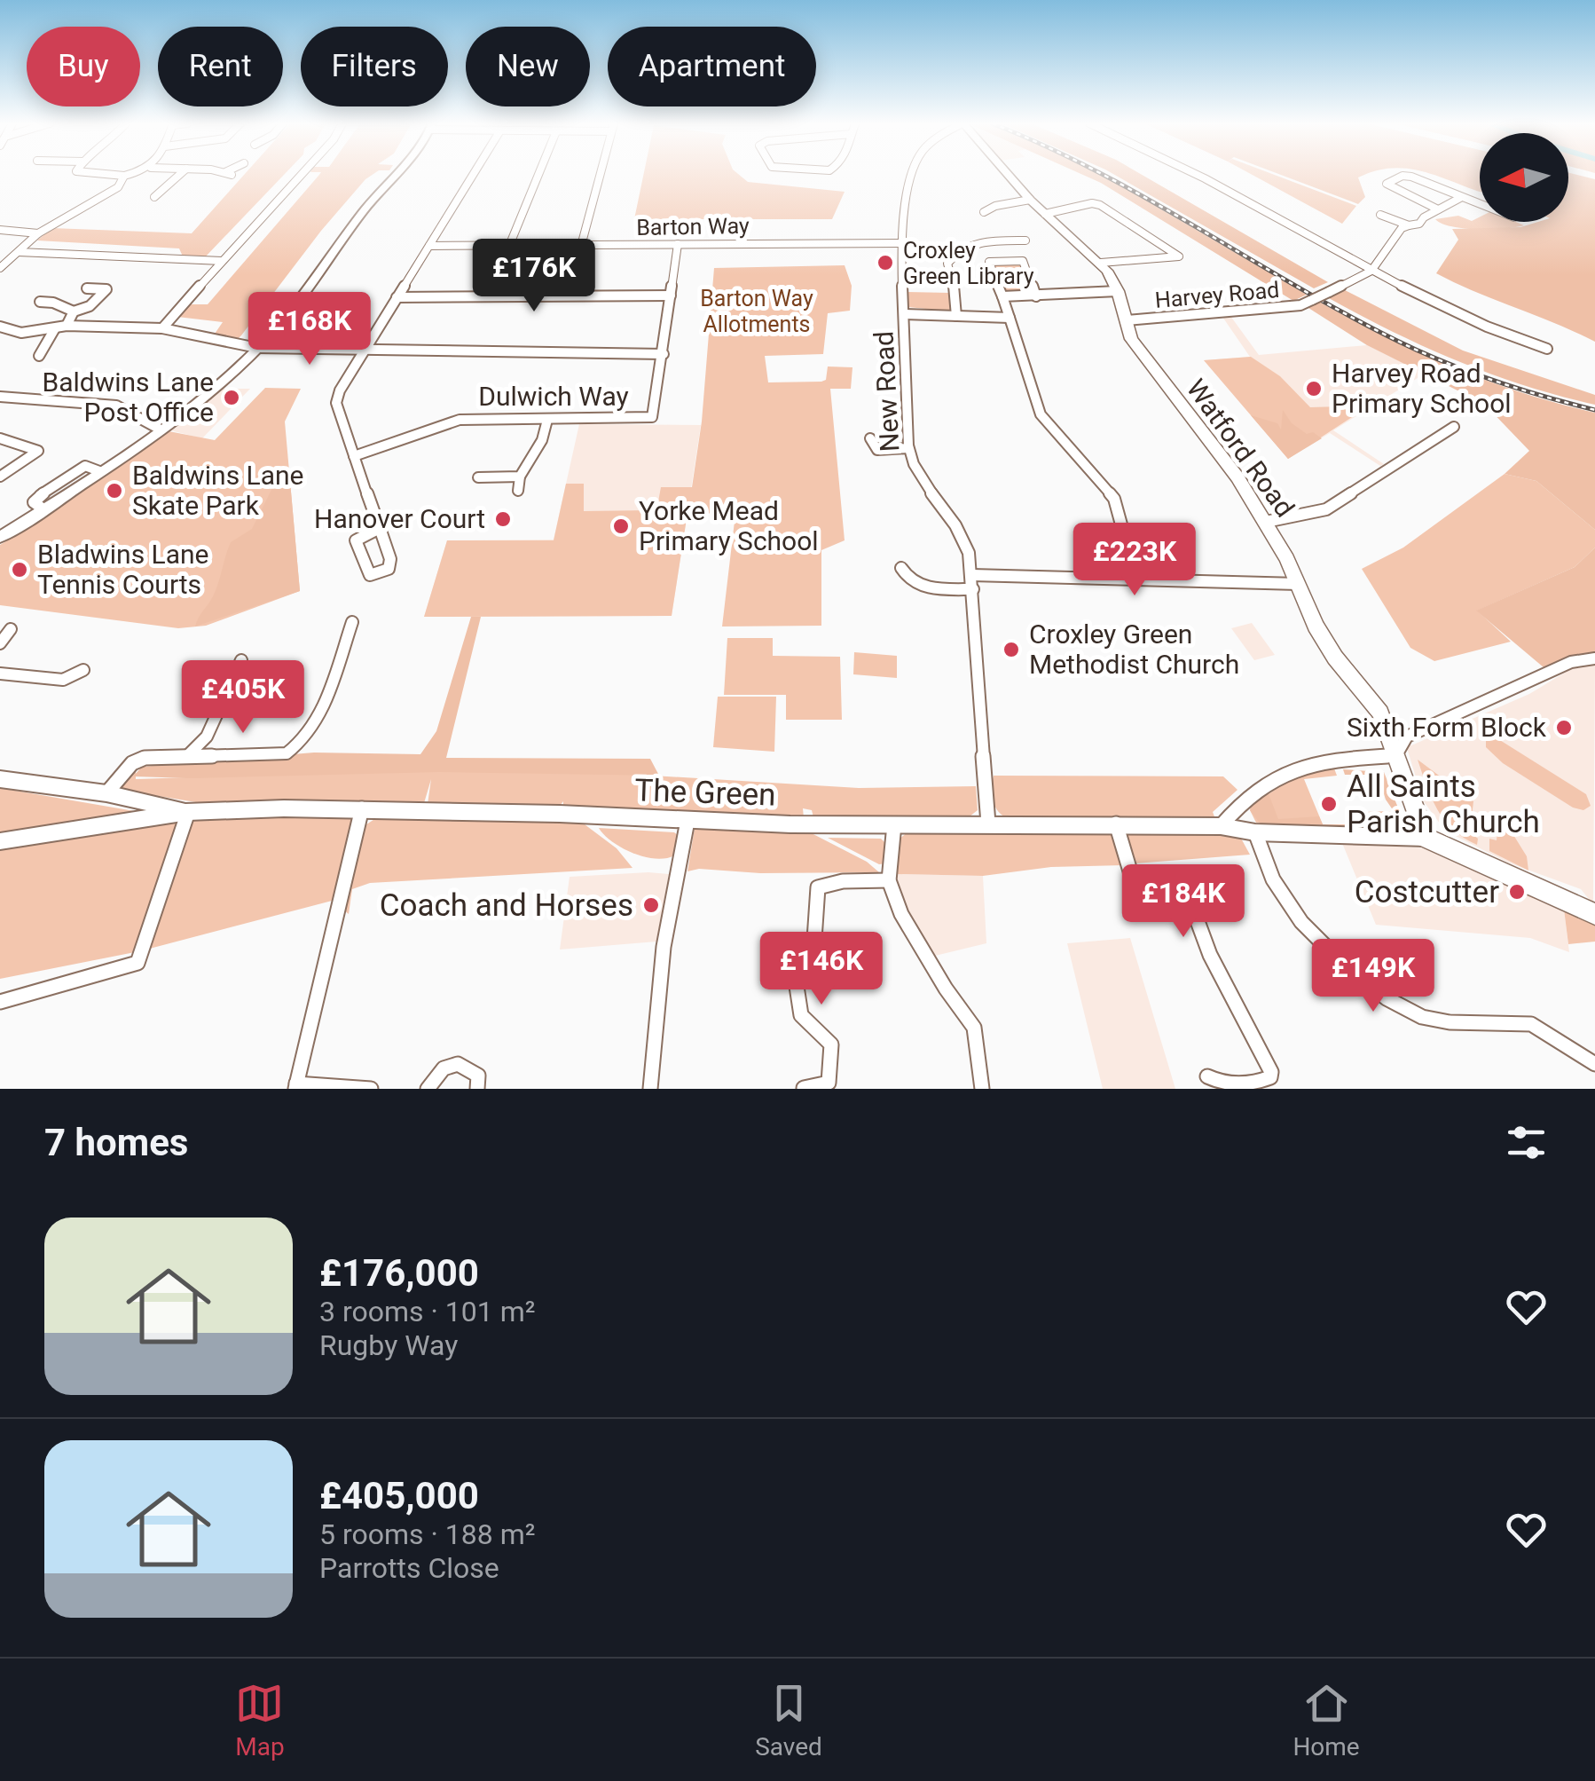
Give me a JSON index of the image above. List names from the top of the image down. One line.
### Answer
{"streets":{"main road":["Watford Road"],"street":["Barton Way","Harvey Road","New Road","Dulwich Way","The Green"]},"crossings":[["Barton Way","New Road"],["Harvey Road","Watford Road"],["New Road","The Green"],["Watford Road","The Green"]],"parks":["Barton Way Allotments"],"places":["Croxley Green Library","Harvey Road Primary School","Baldwins Lane Post Office","Baldwins Lane Skate Park","Hanover Court","Yorke Mead Primary School","Bladwins Lane Tennis Courts","Croxley Green Methodist Church","Sixth Form Block","All Saints Parish Church","Costcutter","Coach and Horses"],"north":"left","page":{"chip":["Buy","Rent","Filters","New","Apartment"],"price":["£176K","£168K","£223K","£405K","£184K","£146K","£149K"],"heading":"7 homes","list":[{"name":"£176,000","note":"3 rooms · 101 m² · Rugby Way"},{"name":"£405,000","note":"5 rooms · 188 m² · Parrotts Close"}],"tabs":["Map","Saved","Home"]}}
